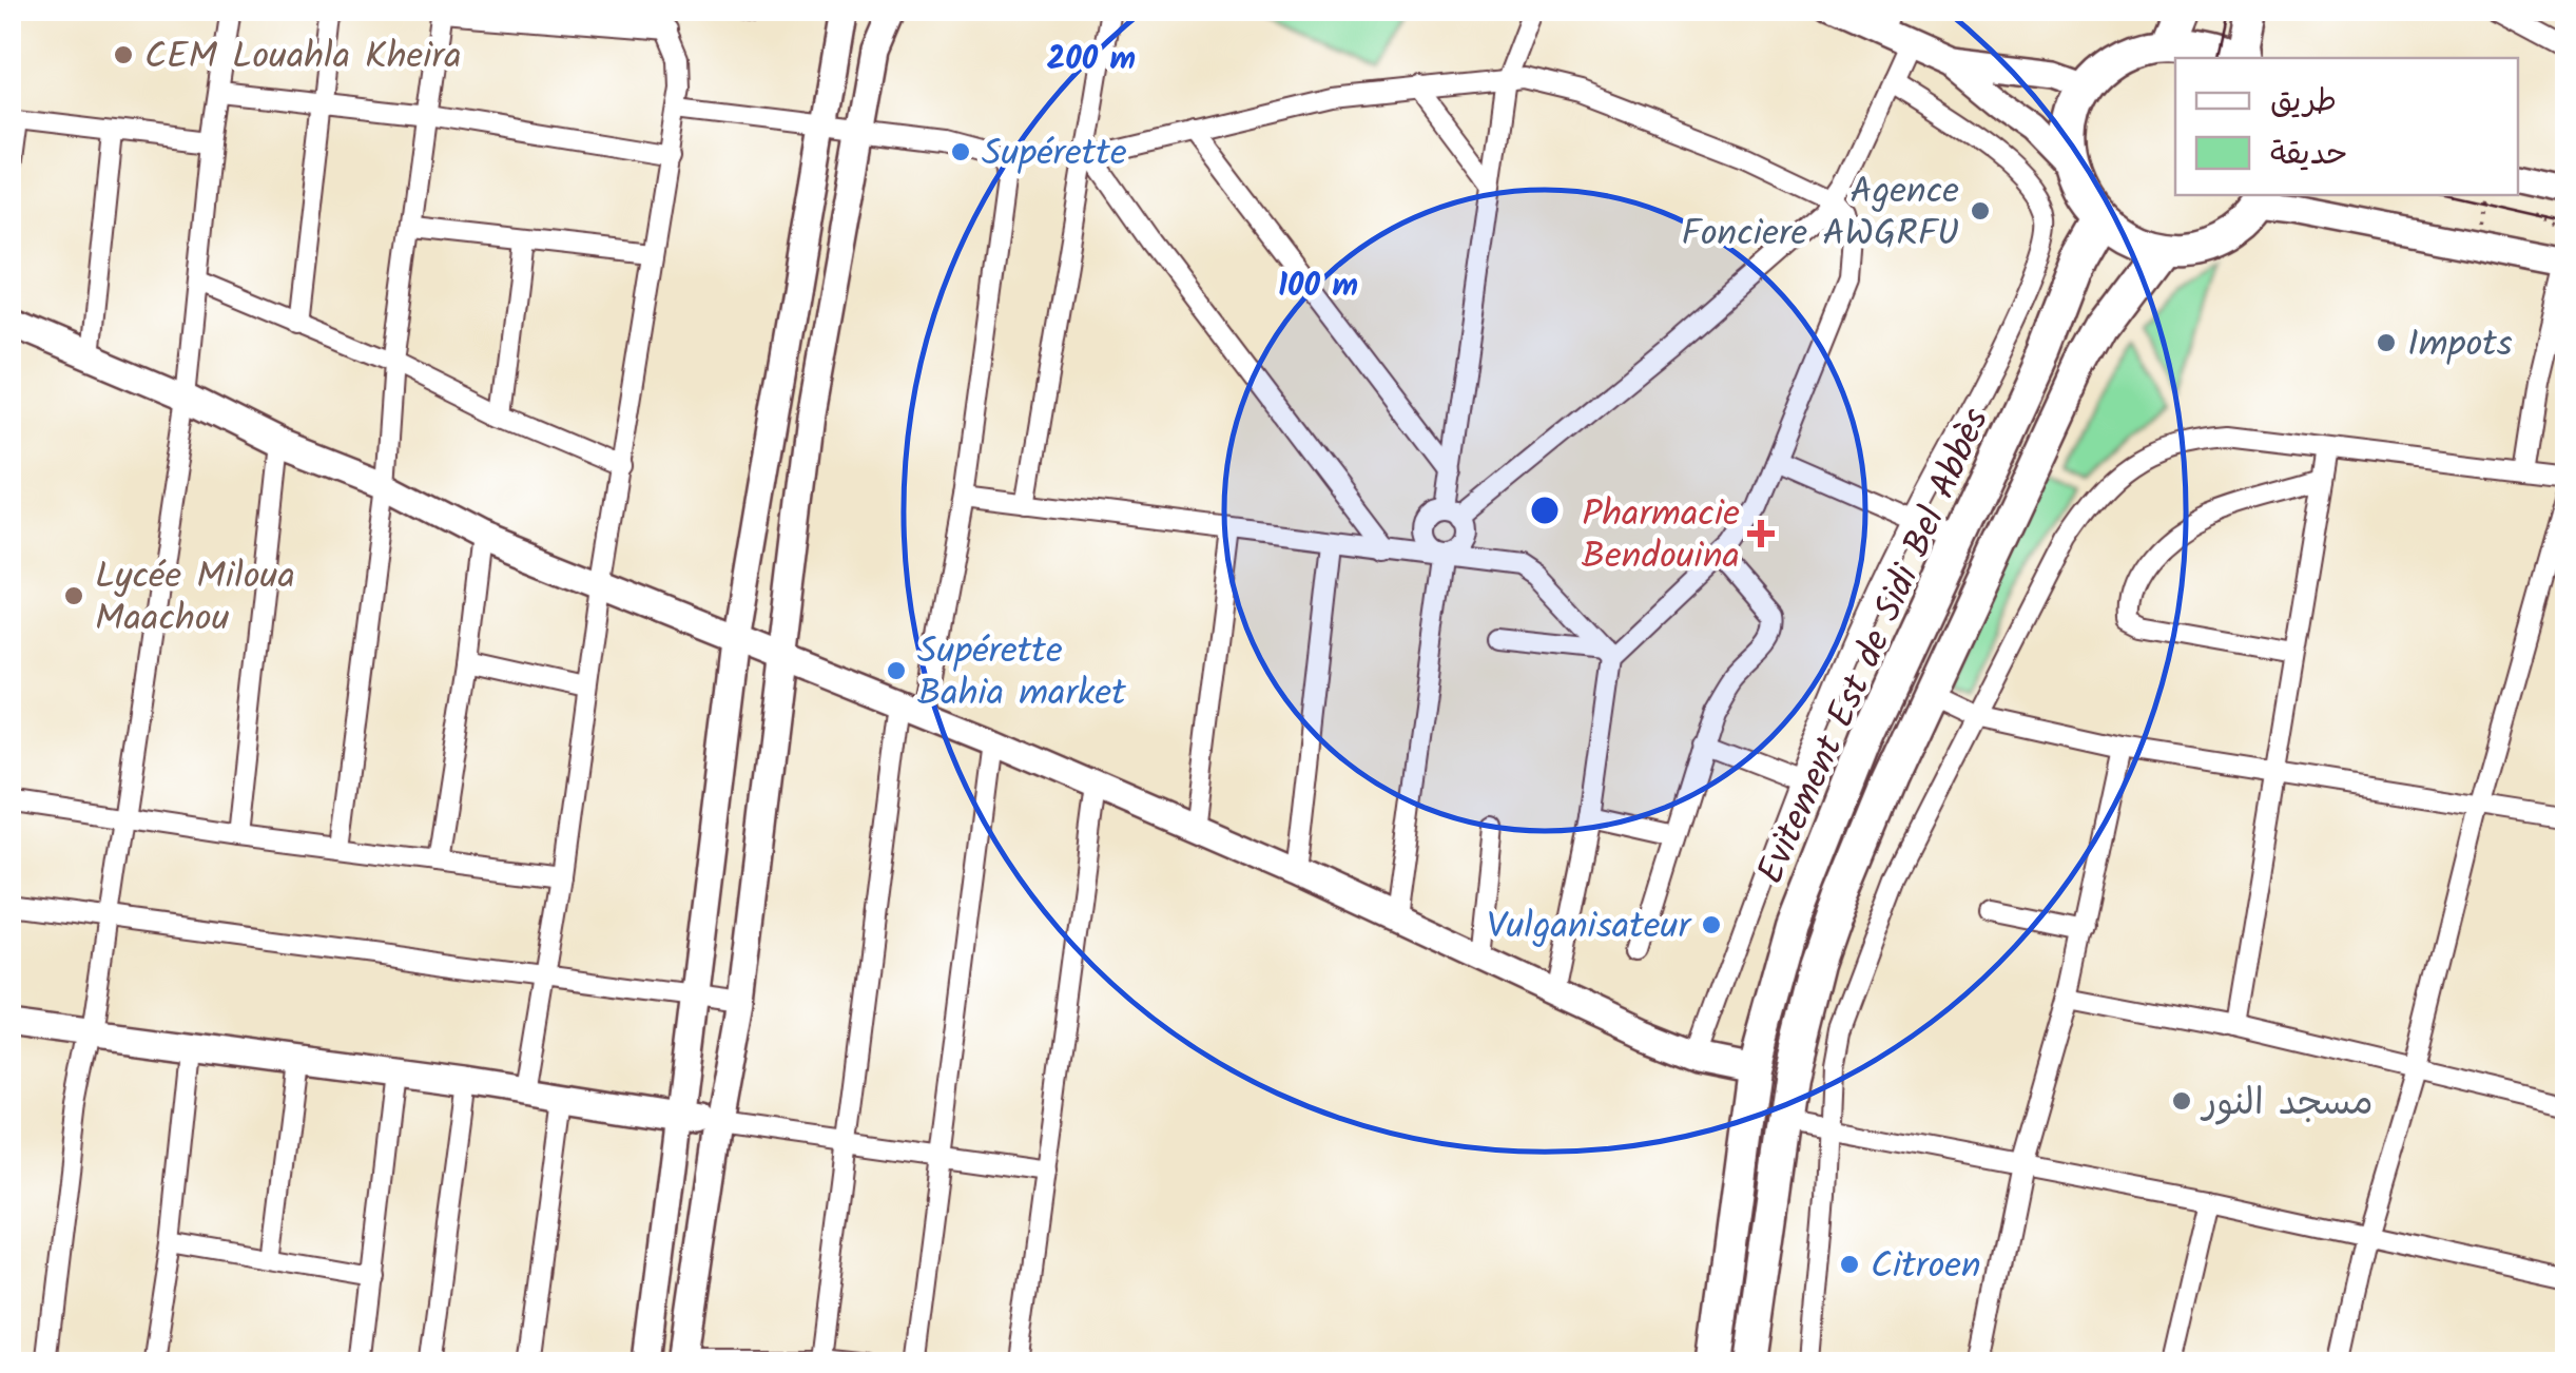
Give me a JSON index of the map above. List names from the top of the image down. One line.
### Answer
{"streets":{"highway":["Evitement Est de Sidi Bel Abbès"]},"places":{"other":["CEM Louahla Kheira","Supérette","Agence Fonciere AWGRFU","Impots","Lycée Miloua Maachou","Supérette Bahia market","Vulganisateur","مسجد النور","Citroen"],"health":["Pharmacie Bendouina"]},"legend":["طريق","حديقة"],"rings":["200 m","100 m"]}
